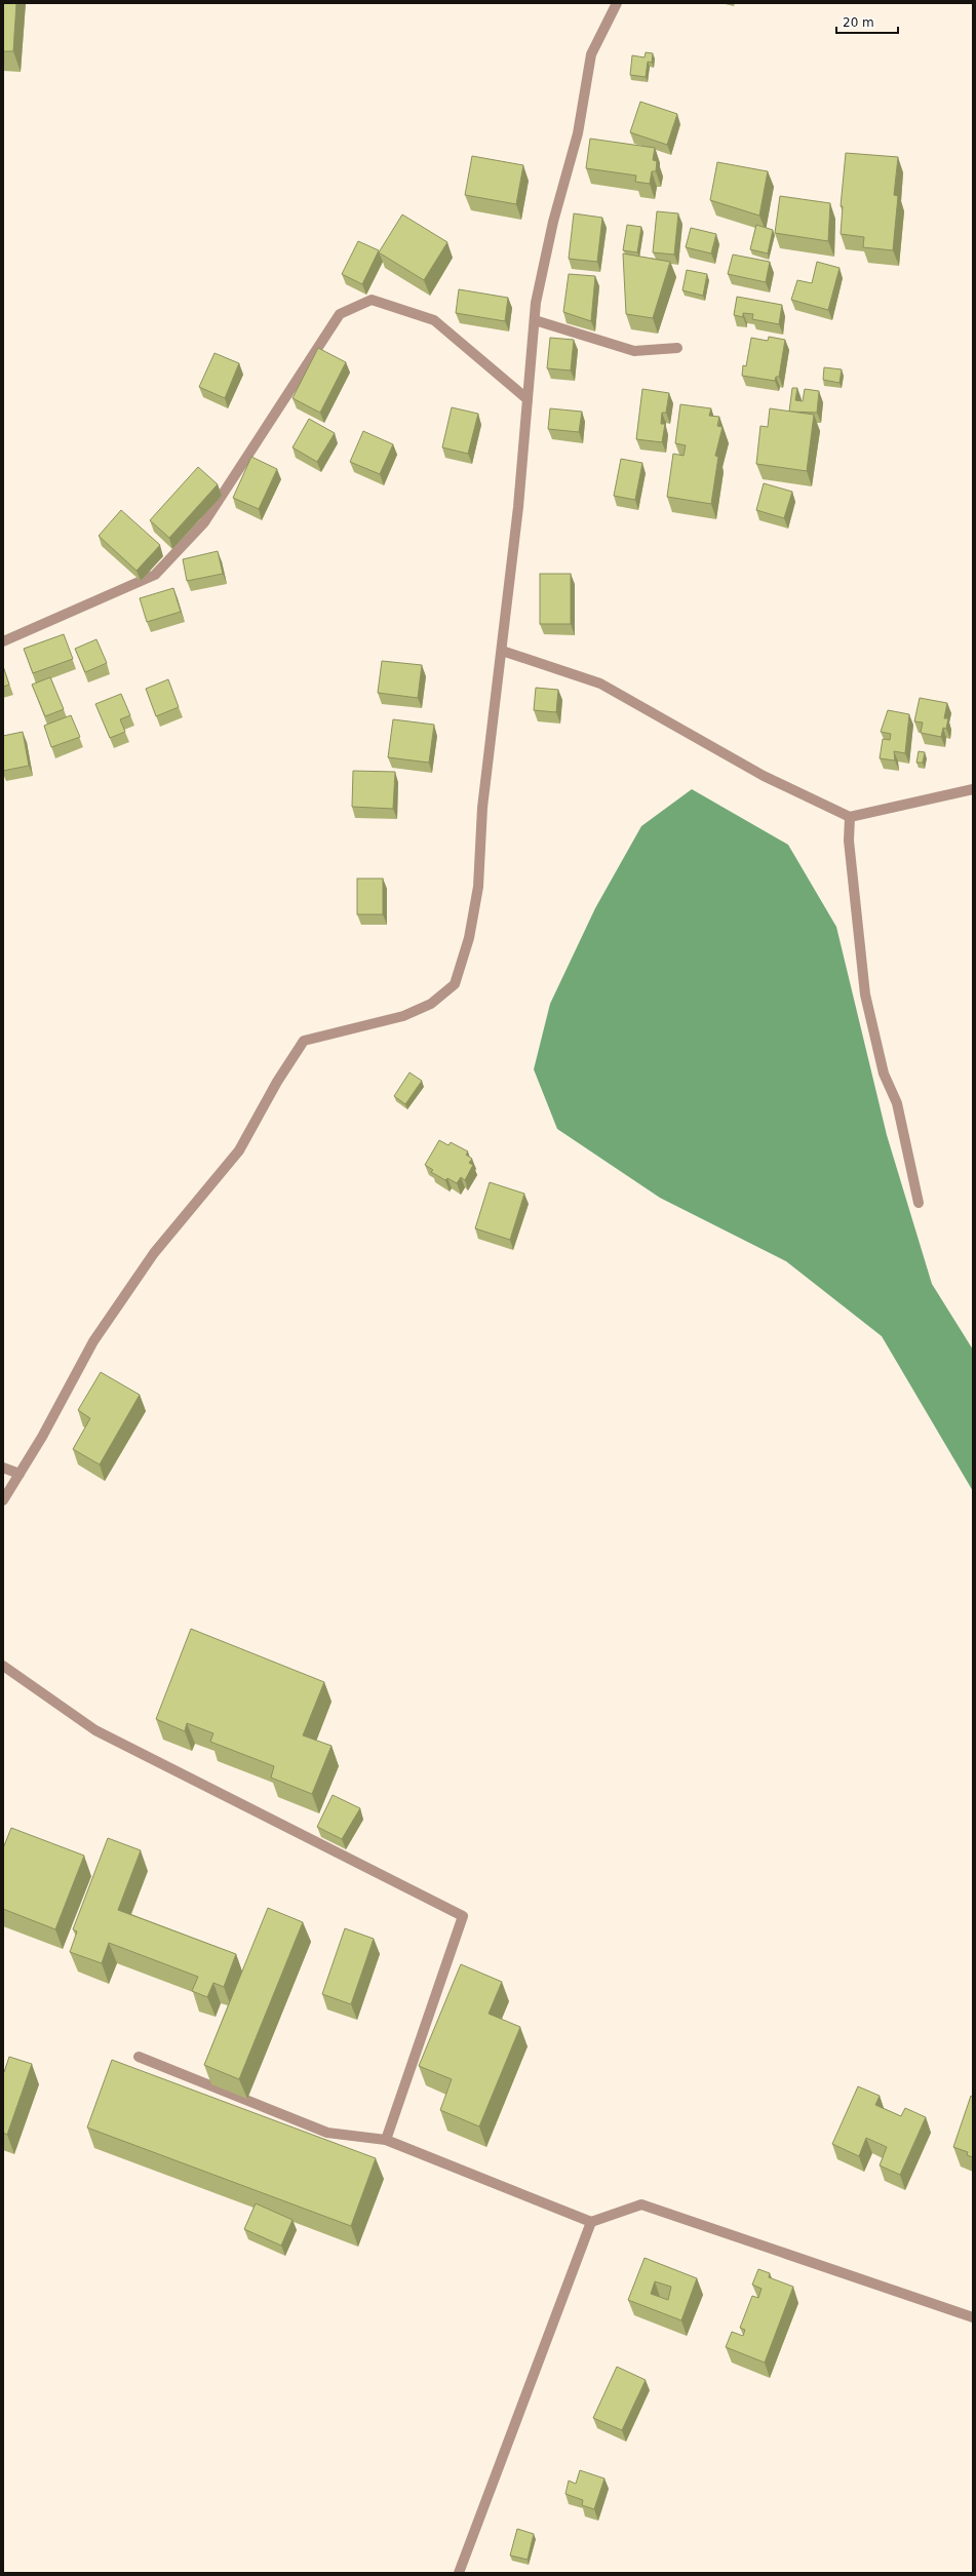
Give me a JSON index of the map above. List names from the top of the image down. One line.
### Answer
{"scale_bar":"20 m"}
